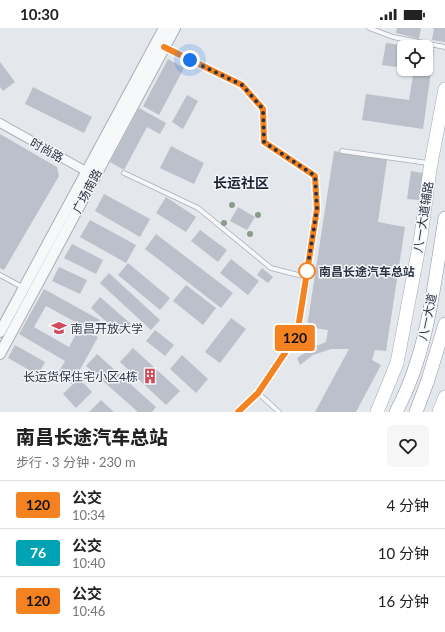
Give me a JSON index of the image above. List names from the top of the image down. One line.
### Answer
{"streets":{"main road":["八一大道辅路","八一大道"],"street":["时尚路","广场南路"]},"crossings":[["时尚路","广场南路"]],"districts":["长运社区"],"places":{"other":["南昌长途汽车总站"],"school or university":["南昌开放大学"],"building":["长运货保住宅小区4栋"]},"lines":["bus line 120"],"page":{"status":"10:30","on_map":"120","heading":["南昌长途汽车总站","步行 · 3 分钟 · 230 m"],"list":[{"mark":"120","name":"公交","note":"10:34","value":"4 分钟"},{"mark":"76","name":"公交","note":"10:40","value":"10 分钟"},{"mark":"120","name":"公交","note":"10:46","value":"16 分钟"}]}}
